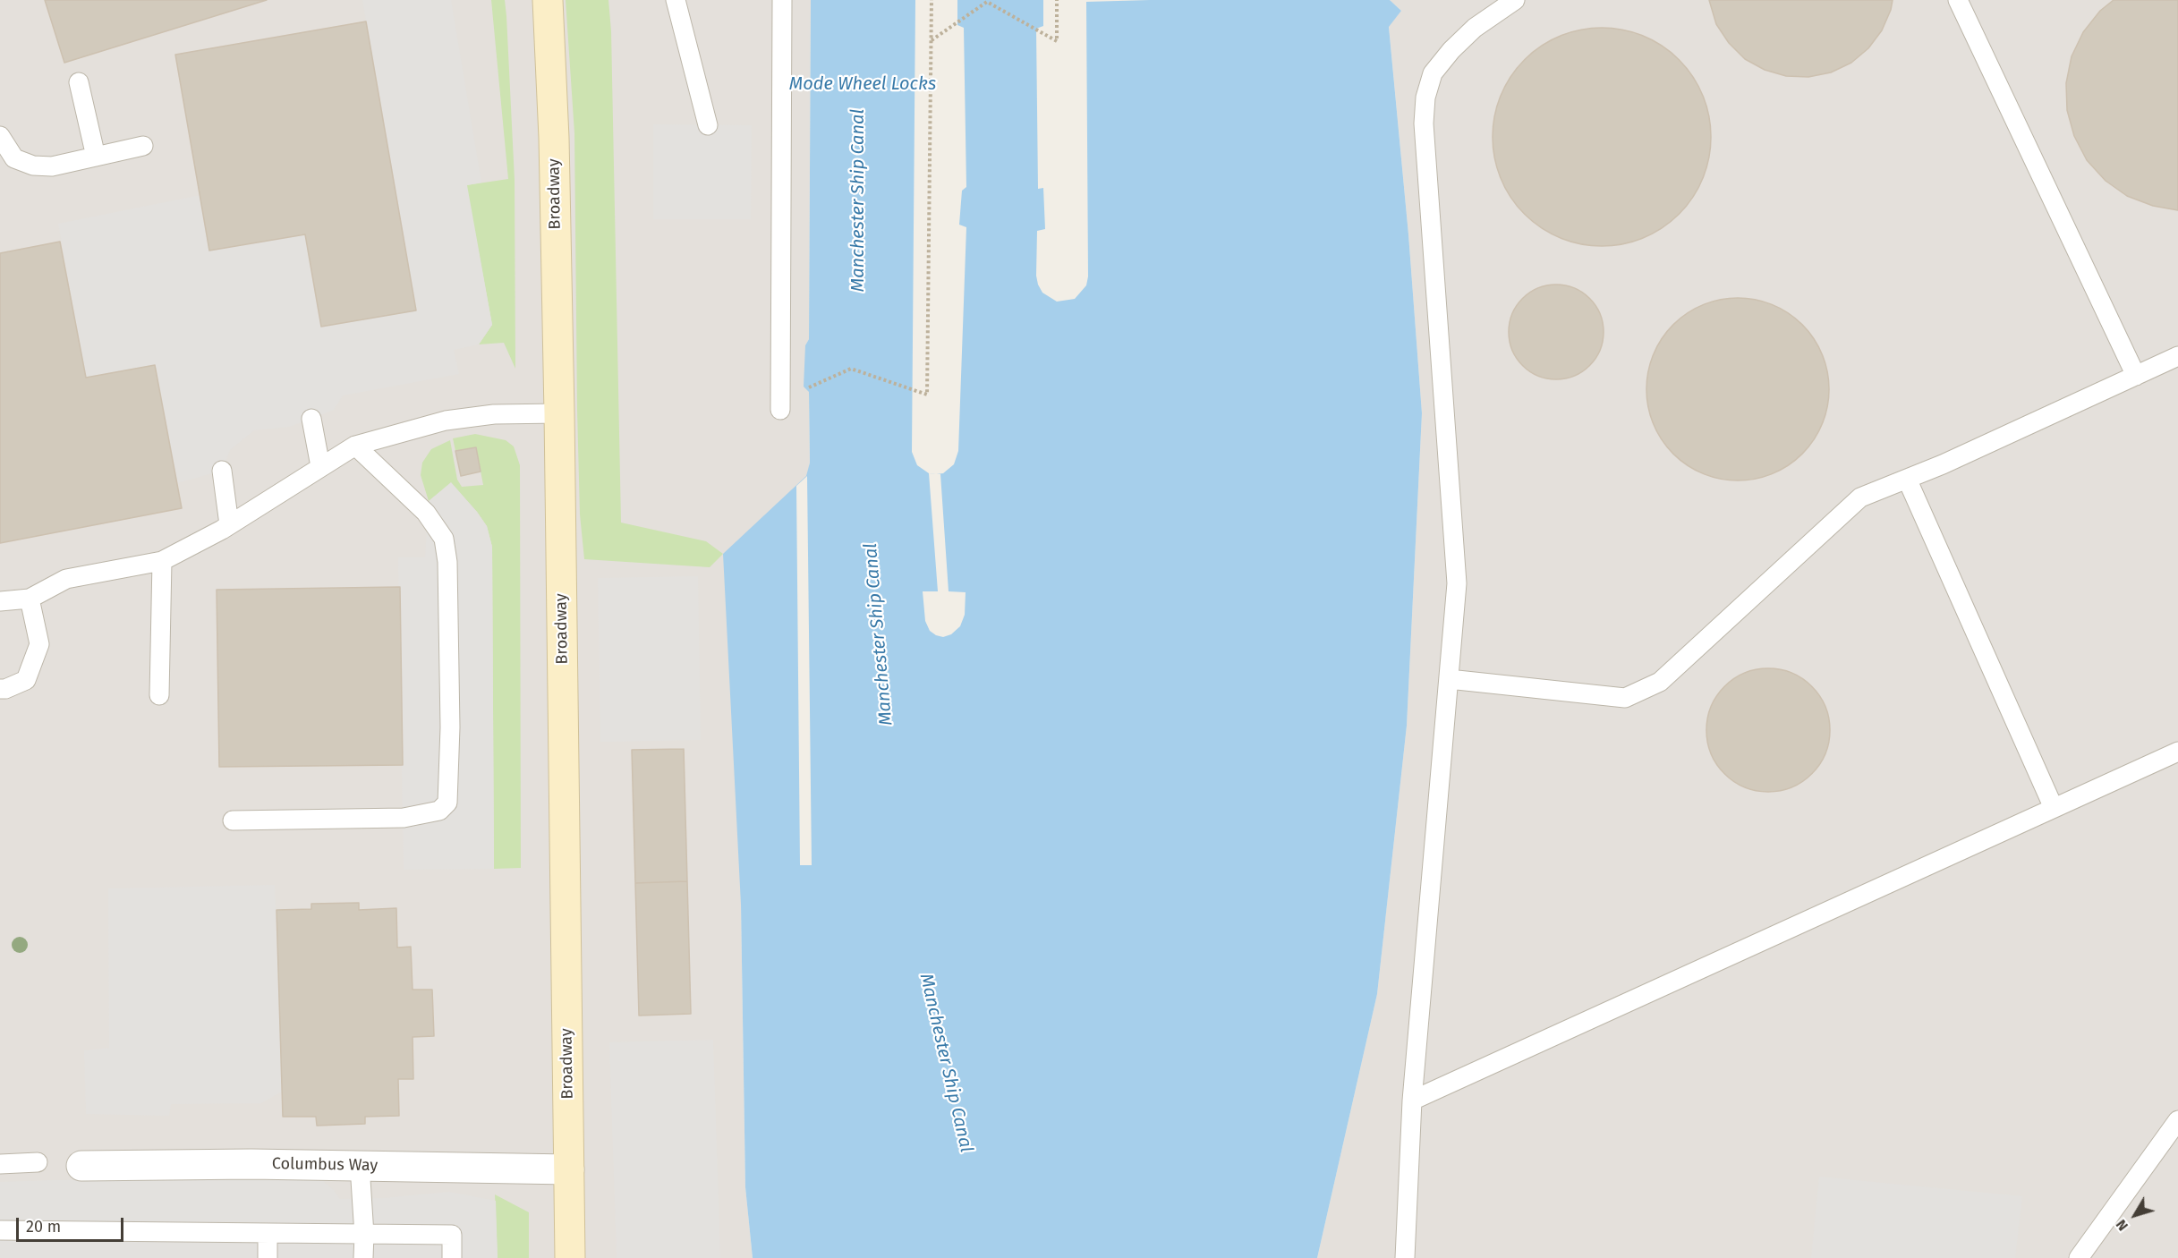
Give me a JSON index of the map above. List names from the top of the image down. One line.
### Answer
{"streets":{"street":["Broadway","Columbus Way"]},"crossings":[["Broadway","Columbus Way"]],"water":["Mode Wheel Locks","Manchester Ship Canal"],"scale_bar":"20 m","north":"bottom left"}
